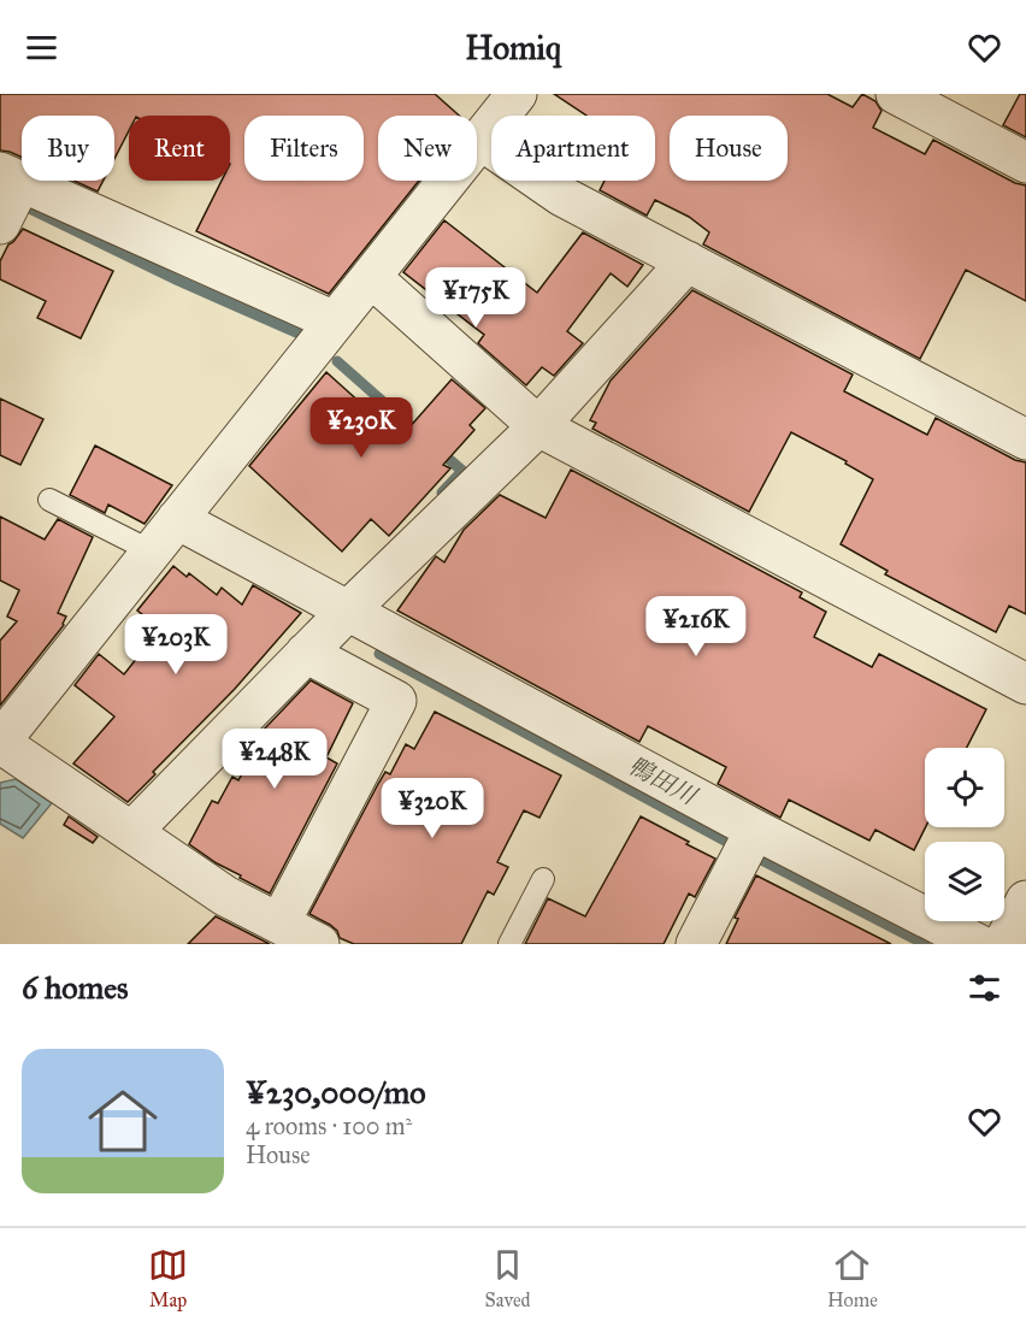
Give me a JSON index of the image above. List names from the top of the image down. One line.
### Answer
{"water":["鴨田川"],"page":{"header":"Homiq","chip":["Buy","Rent","Filters","New","Apartment","House"],"price":["¥175K","¥230K","¥216K","¥203K","¥248K","¥320K"],"heading":"6 homes","list":[{"name":"¥230,000/mo","note":"4 rooms · 100 m² · House"}],"tabs":["Map","Saved","Home"]}}
